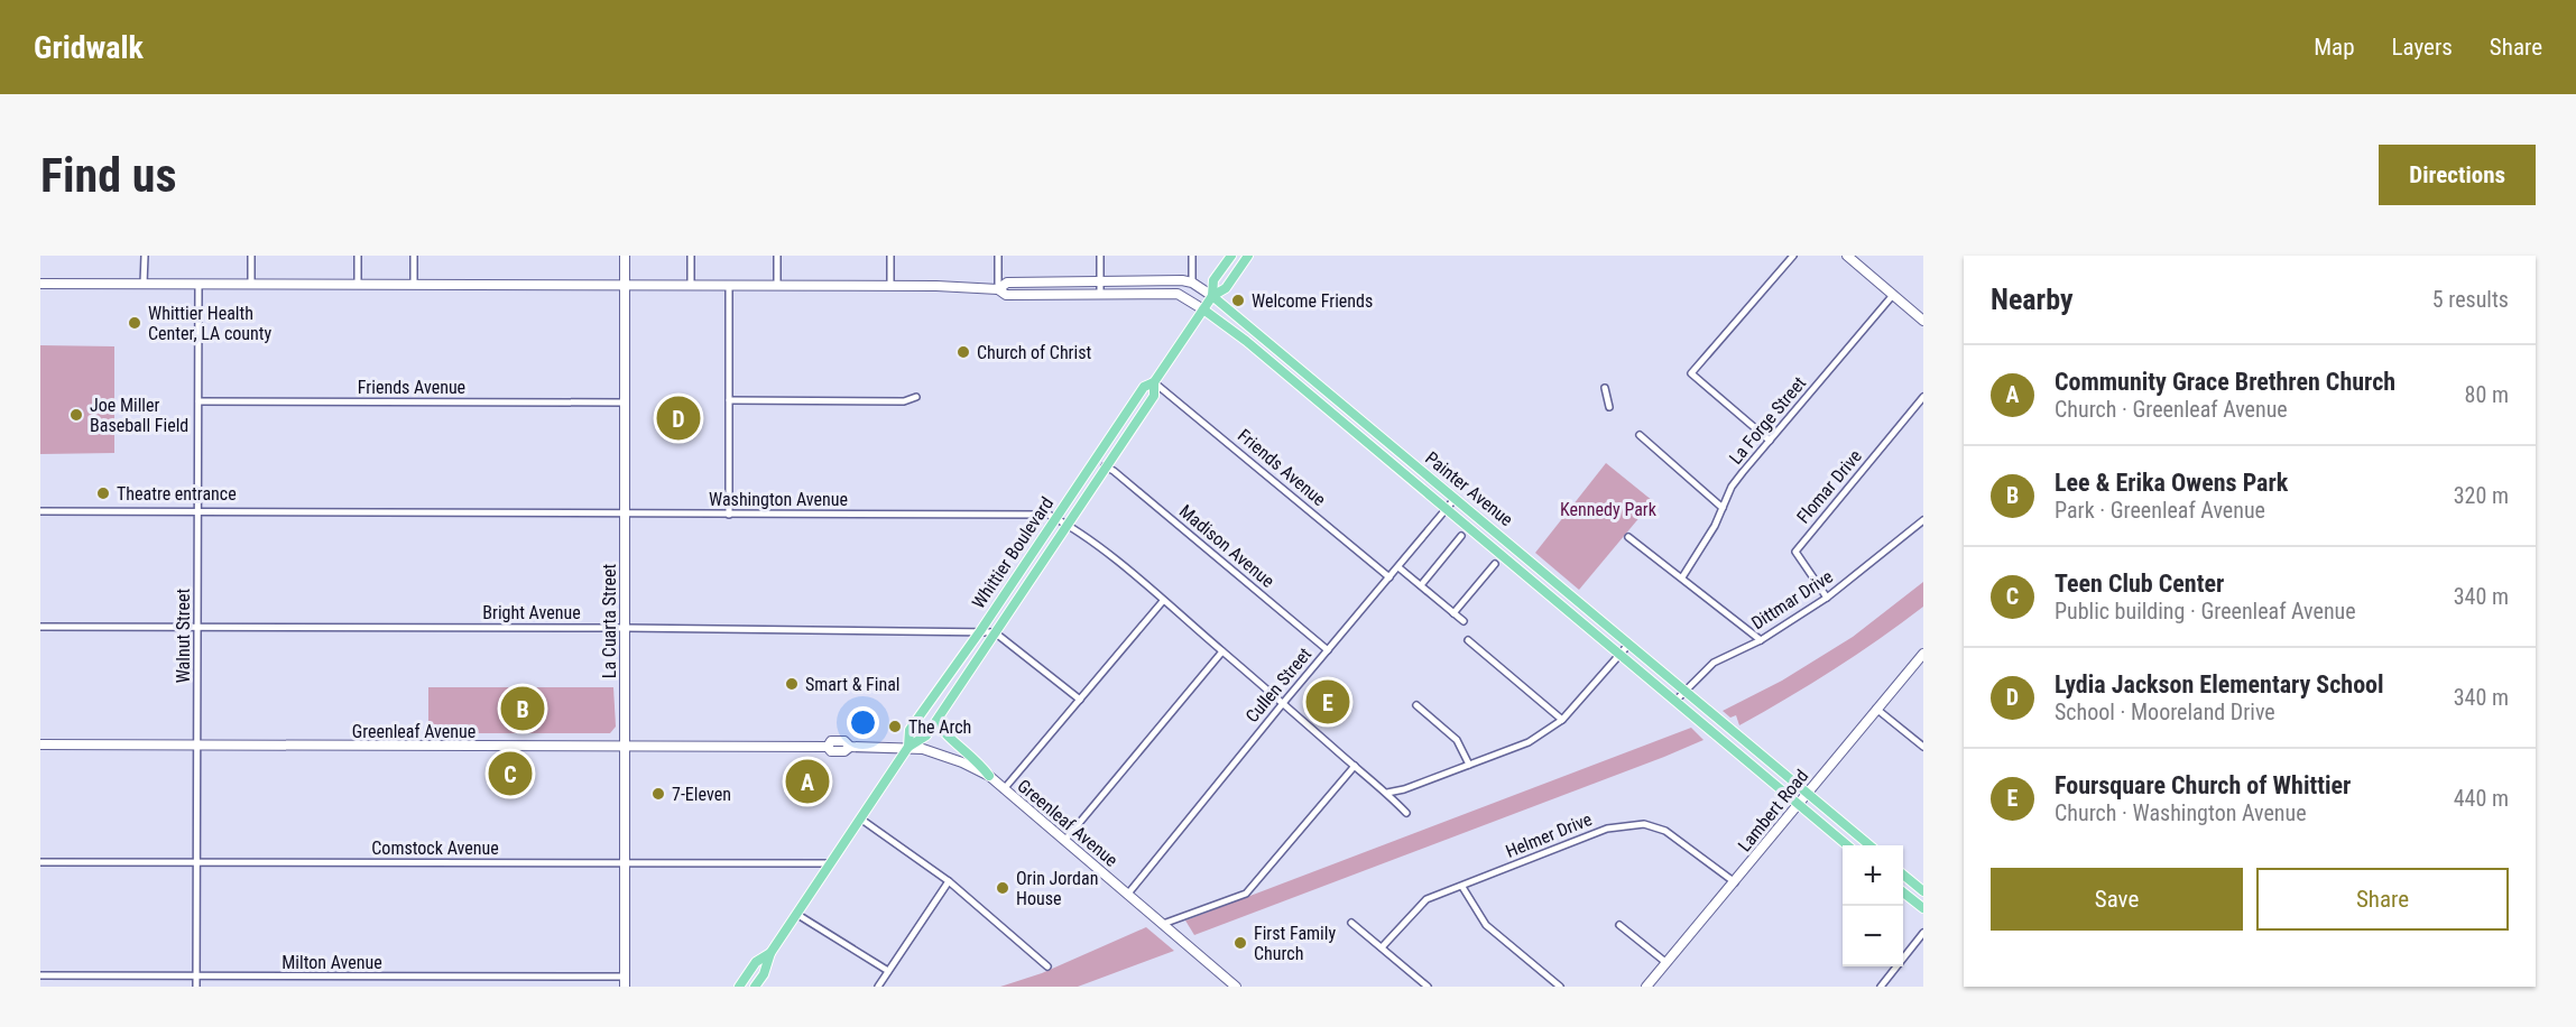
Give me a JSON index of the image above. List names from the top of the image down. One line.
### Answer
{"streets":{"main road":["Painter Avenue","Whittier Boulevard"],"street":["Friends Avenue","La Forge Street","Flomar Drive","Washington Avenue","Madison Avenue","Dittmar Drive","Bright Avenue","La Cuarta Street","Walnut Street","Cullen Street","Greenleaf Avenue","Lambert Road","Helmer Drive","Comstock Avenue","Milton Avenue"]},"crossings":[["Friends Avenue","Whittier Boulevard"],["Friends Avenue","La Cuarta Street"],["Friends Avenue","Walnut Street"],["Friends Avenue","Cullen Street"],["Flomar Drive","Dittmar Drive"],["Painter Avenue","Whittier Boulevard"],["Painter Avenue","Dittmar Drive"],["Painter Avenue","La Cuarta Street"],["Painter Avenue","Walnut Street"],["Painter Avenue","Cullen Street"],["Painter Avenue","Lambert Road"],["Washington Avenue","Whittier Boulevard"],["Washington Avenue","La Cuarta Street"],["Washington Avenue","Walnut Street"],["Washington Avenue","Cullen Street"],["Madison Avenue","Whittier Boulevard"],["Madison Avenue","Cullen Street"],["Whittier Boulevard","Bright Avenue"],["Whittier Boulevard","Greenleaf Avenue"],["Whittier Boulevard","Comstock Avenue"],["Bright Avenue","La Cuarta Street"],["Bright Avenue","Walnut Street"],["La Cuarta Street","Greenleaf Avenue"],["La Cuarta Street","Comstock Avenue"],["La Cuarta Street","Milton Avenue"],["Walnut Street","Greenleaf Avenue"],["Walnut Street","Comstock Avenue"],["Walnut Street","Milton Avenue"],["Cullen Street","Greenleaf Avenue"],["Lambert Road","Helmer Drive"]],"parks":["Kennedy Park"],"places":["Welcome Friends","Whittier Health Center, LA county","Church of Christ","Joe Miller Baseball Field","Theatre entrance","Smart & Final","The Arch","7-Eleven","Orin Jordan House","First Family Church"],"page":{"header":"Gridwalk","nav":["Map","Layers","Share"],"buttons":["Directions",["Save","Share"]],"title":"Find us","heading":["Nearby","5 results"],"list":[{"mark":"A","name":"Community Grace Brethren Church","note":"Church · Greenleaf Avenue","value":"80 m"},{"mark":"B","name":"Lee & Erika Owens Park","note":"Park · Greenleaf Avenue","value":"320 m"},{"mark":"C","name":"Teen Club Center","note":"Public building · Greenleaf Avenue","value":"340 m"},{"mark":"D","name":"Lydia Jackson Elementary School","note":"School · Mooreland Drive","value":"340 m"},{"mark":"E","name":"Foursquare Church of Whittier","note":"Church · Washington Avenue","value":"440 m"}],"pins":["D","E","B","C","A"],"map_buttons":["+","−"]}}
